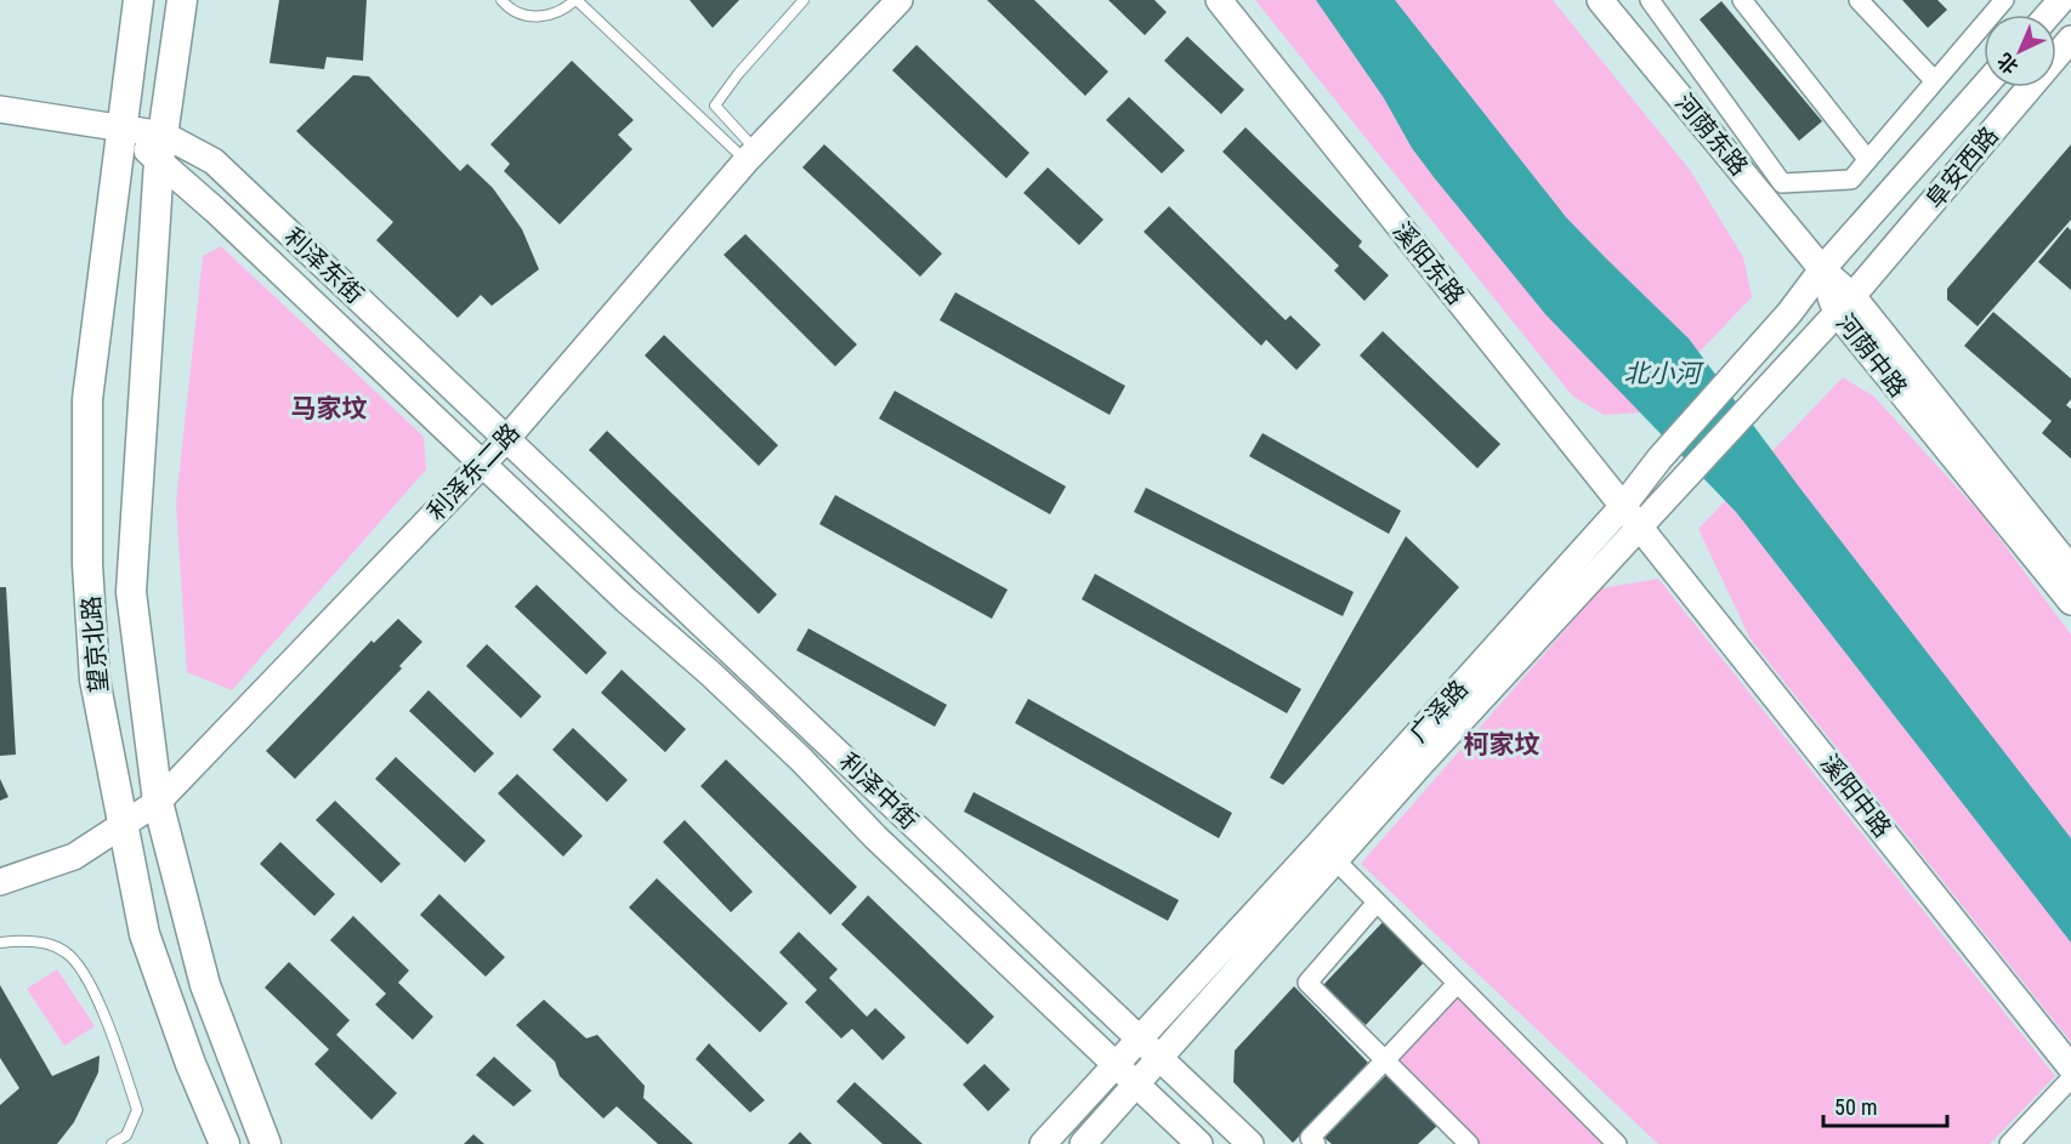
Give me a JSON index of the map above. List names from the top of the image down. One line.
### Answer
{"streets":{"main road":["望京北路"],"street":["河荫东路","阜安西路","溪阳东路","利泽东街","河荫中路","利泽东二路","广泽路","利泽中街","溪阳中路"]},"crossings":[["河荫东路","阜安西路"],["河荫东路","河荫中路"],["河荫东路","广泽路"],["阜安西路","河荫中路"],["阜安西路","广泽路"],["溪阳东路","广泽路"],["溪阳东路","溪阳中路"],["利泽东街","利泽东二路"],["利泽东街","望京北路"],["利泽东街","利泽中街"],["河荫中路","广泽路"],["利泽东二路","望京北路"],["利泽东二路","利泽中街"],["广泽路","利泽中街"],["广泽路","溪阳中路"]],"districts":["马家坟","柯家坟"],"water":["北小河"],"scale_bar":"50 m","north":"bottom left"}
